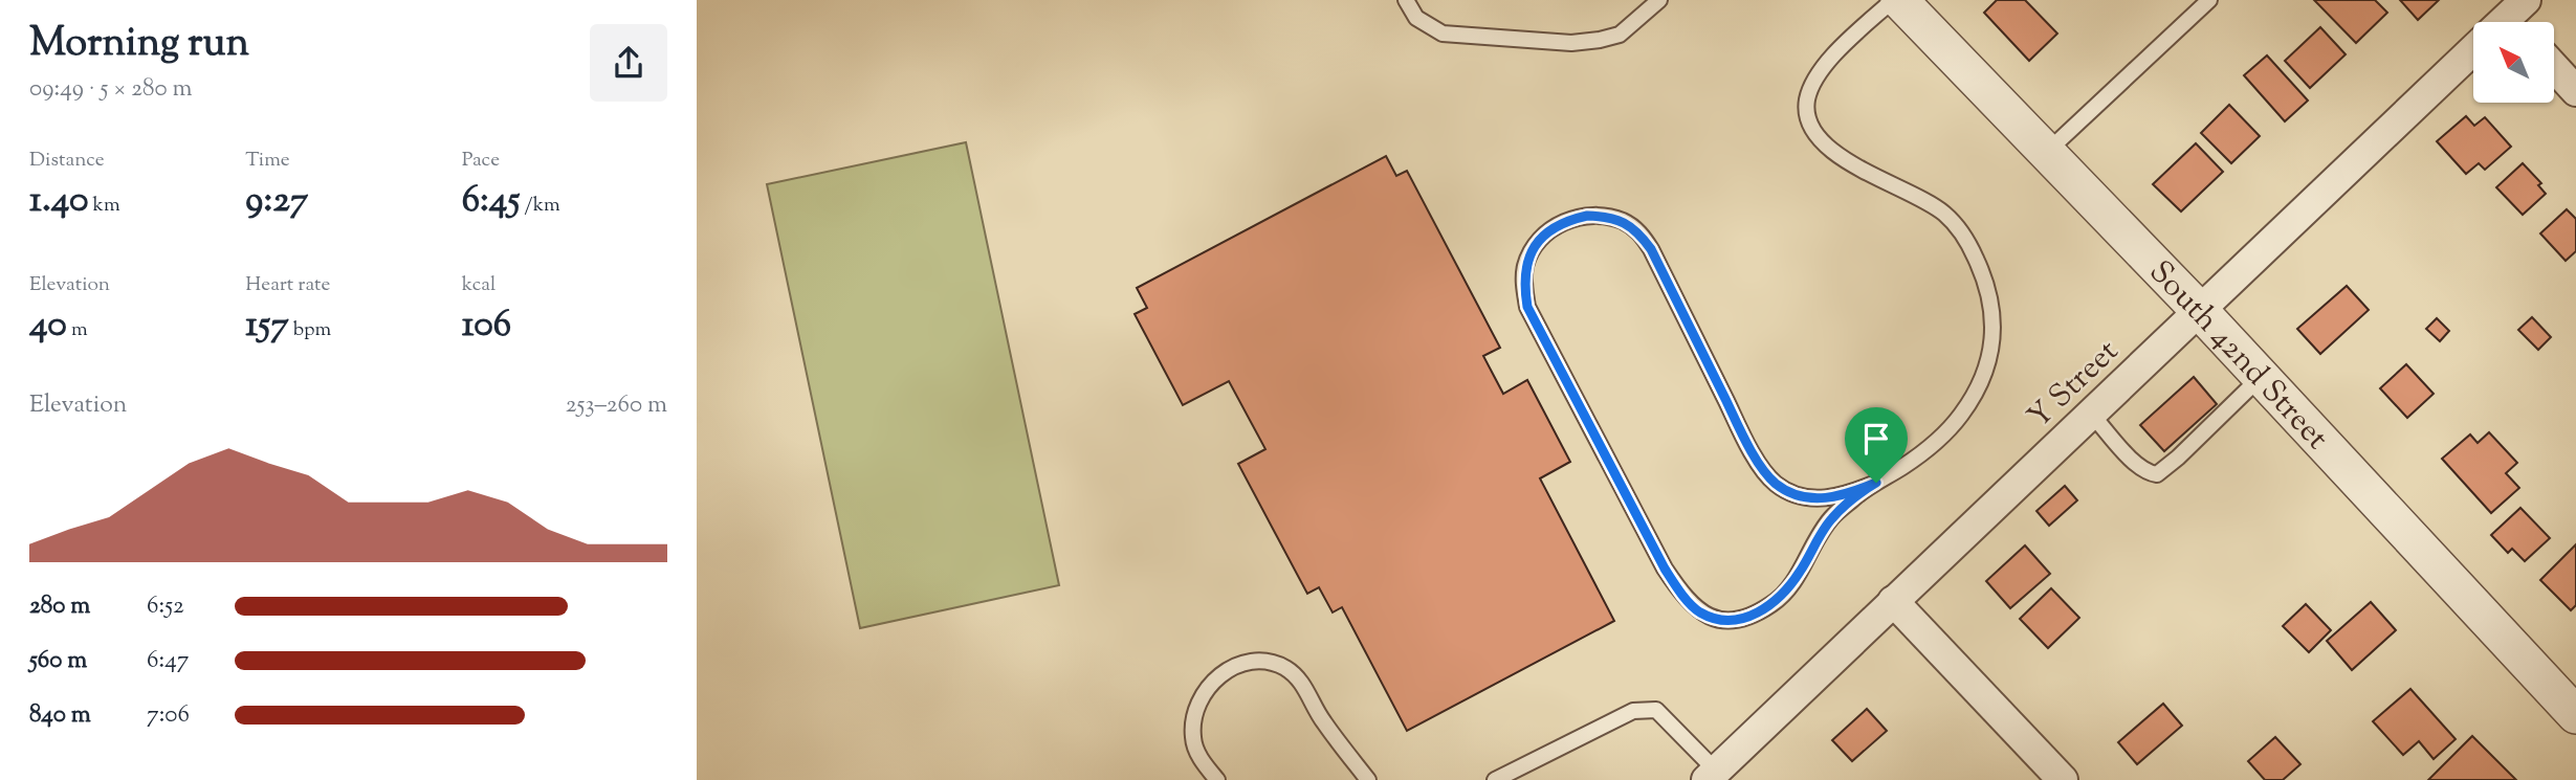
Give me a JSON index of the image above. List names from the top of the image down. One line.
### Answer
{"streets":{"street":["South 42nd Street","Y Street"]},"crossings":[["South 42nd Street","Y Street"]],"north":"top left","page":{"heading":["Morning run","09:49 · 5 × 280 m"],"stats":[["Distance","1.40 km"],["Time","9:27"],["Pace","6:45 /km"],["Elevation","40 m"],["Heart rate","157 bpm"],["kcal","106"]],"chart":["Elevation","253–260 m"],"list":[{"name":"280 m","note":"6:52"},{"name":"560 m","note":"6:47"},{"name":"840 m","note":"7:06"}]}}
